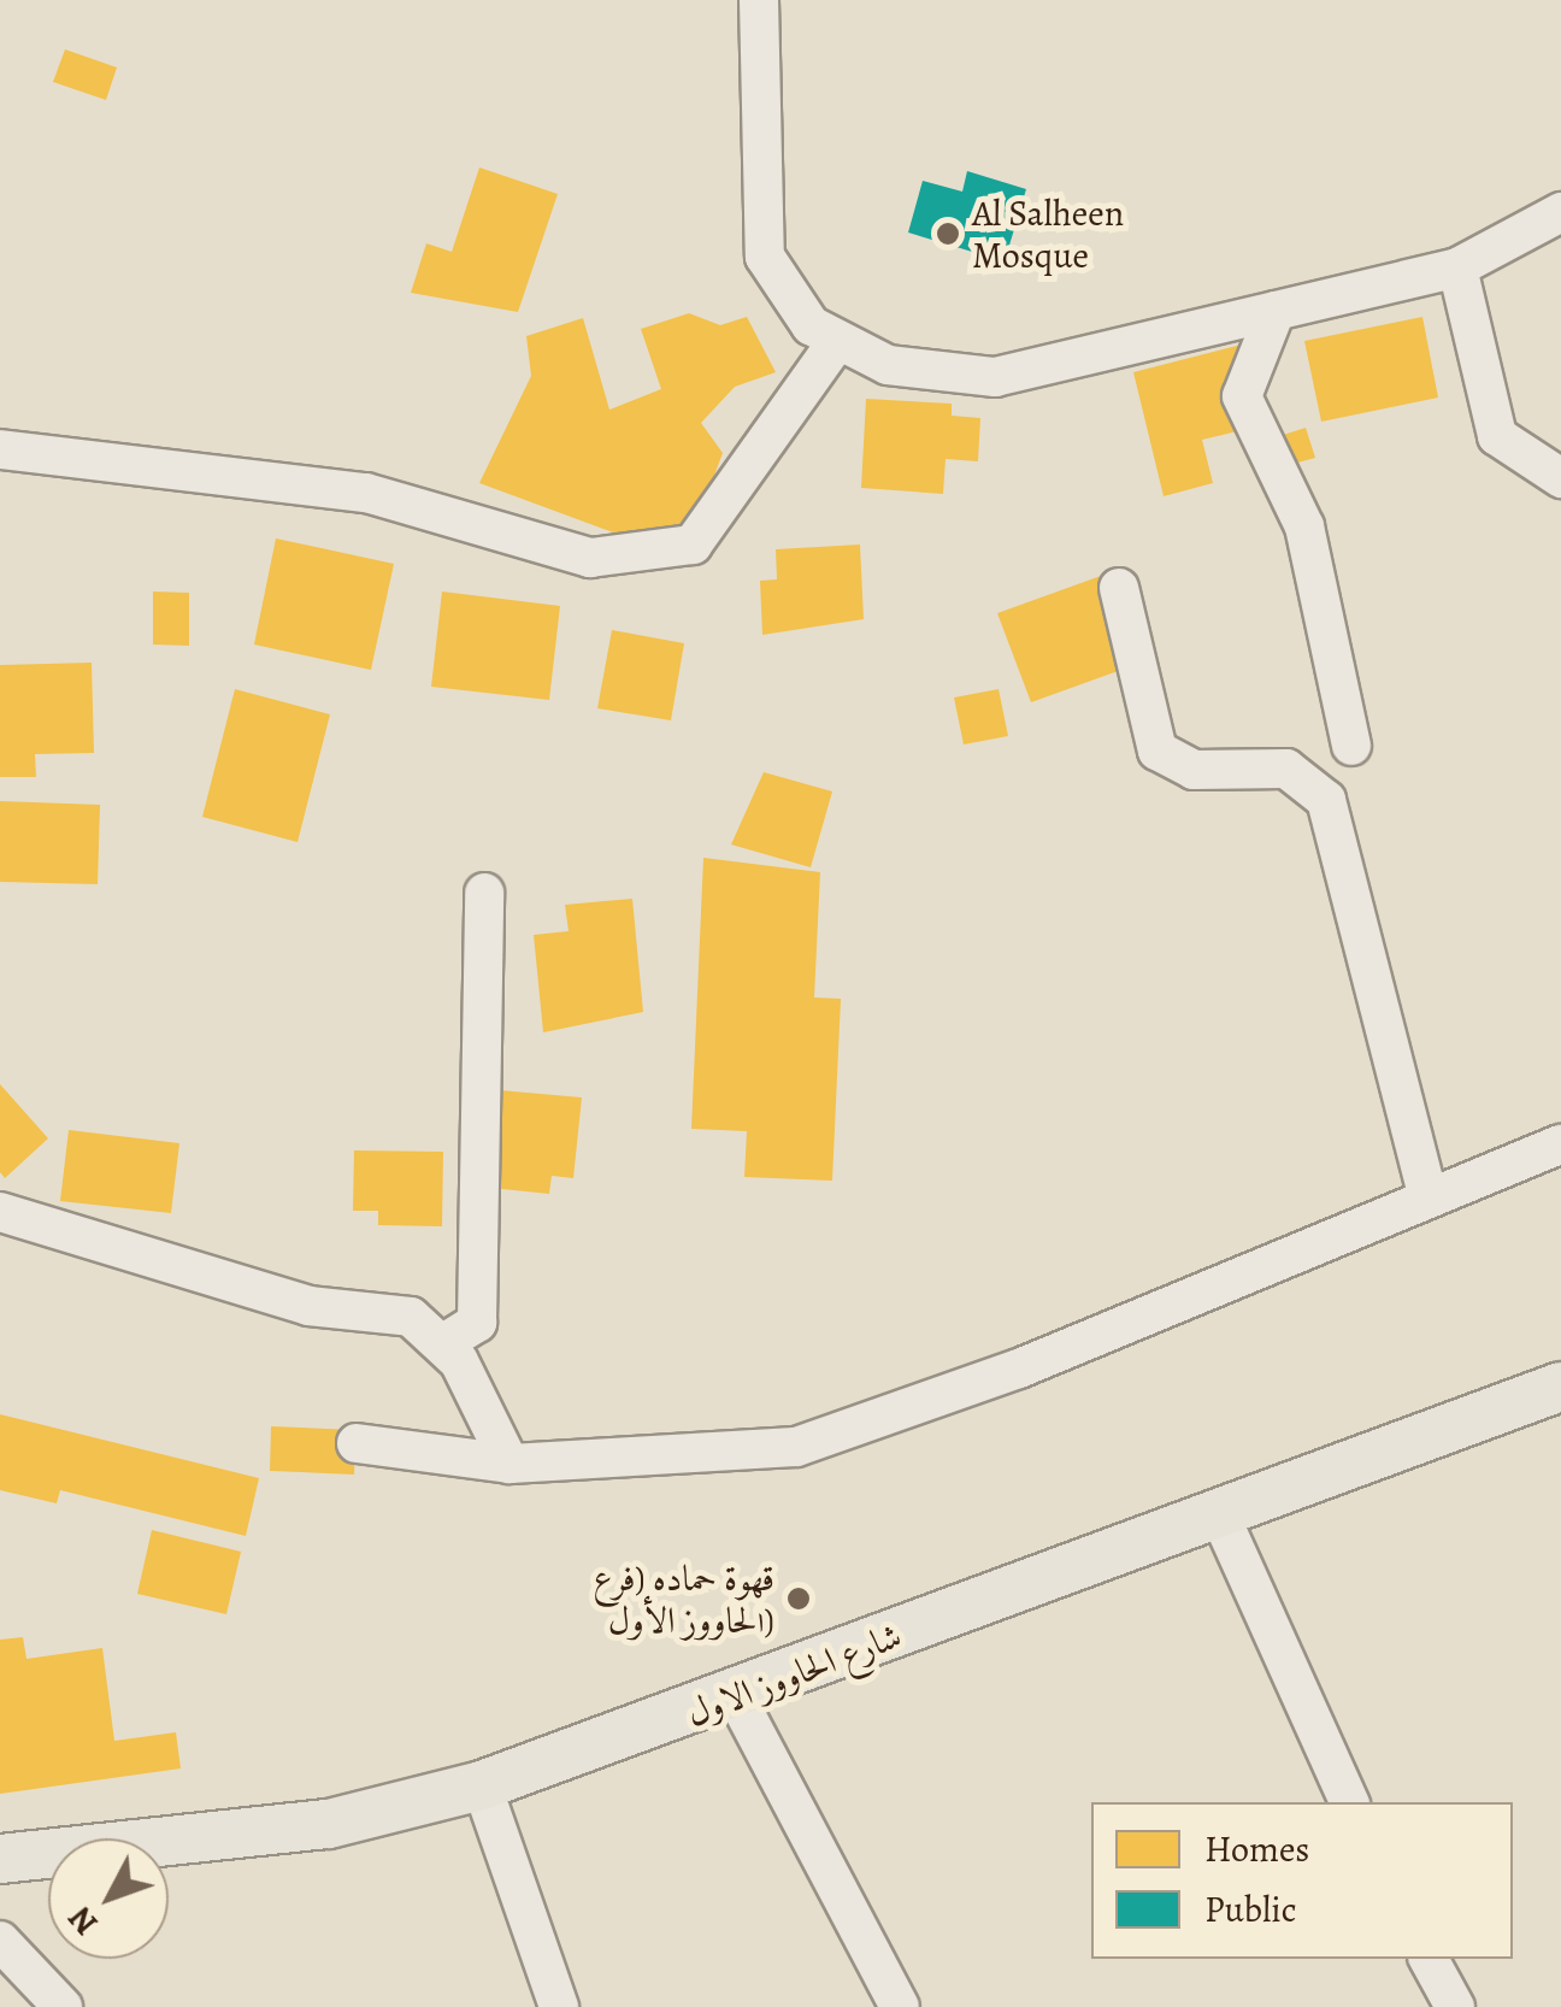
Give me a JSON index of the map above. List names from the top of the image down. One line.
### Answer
{"streets":{"main road":["شارع الحاووز الاول"]},"places":["Al Salheen Mosque","قهوة حماده (فرع الحاووز الأول)"],"legend":["Homes","Public"],"north":"bottom left"}
